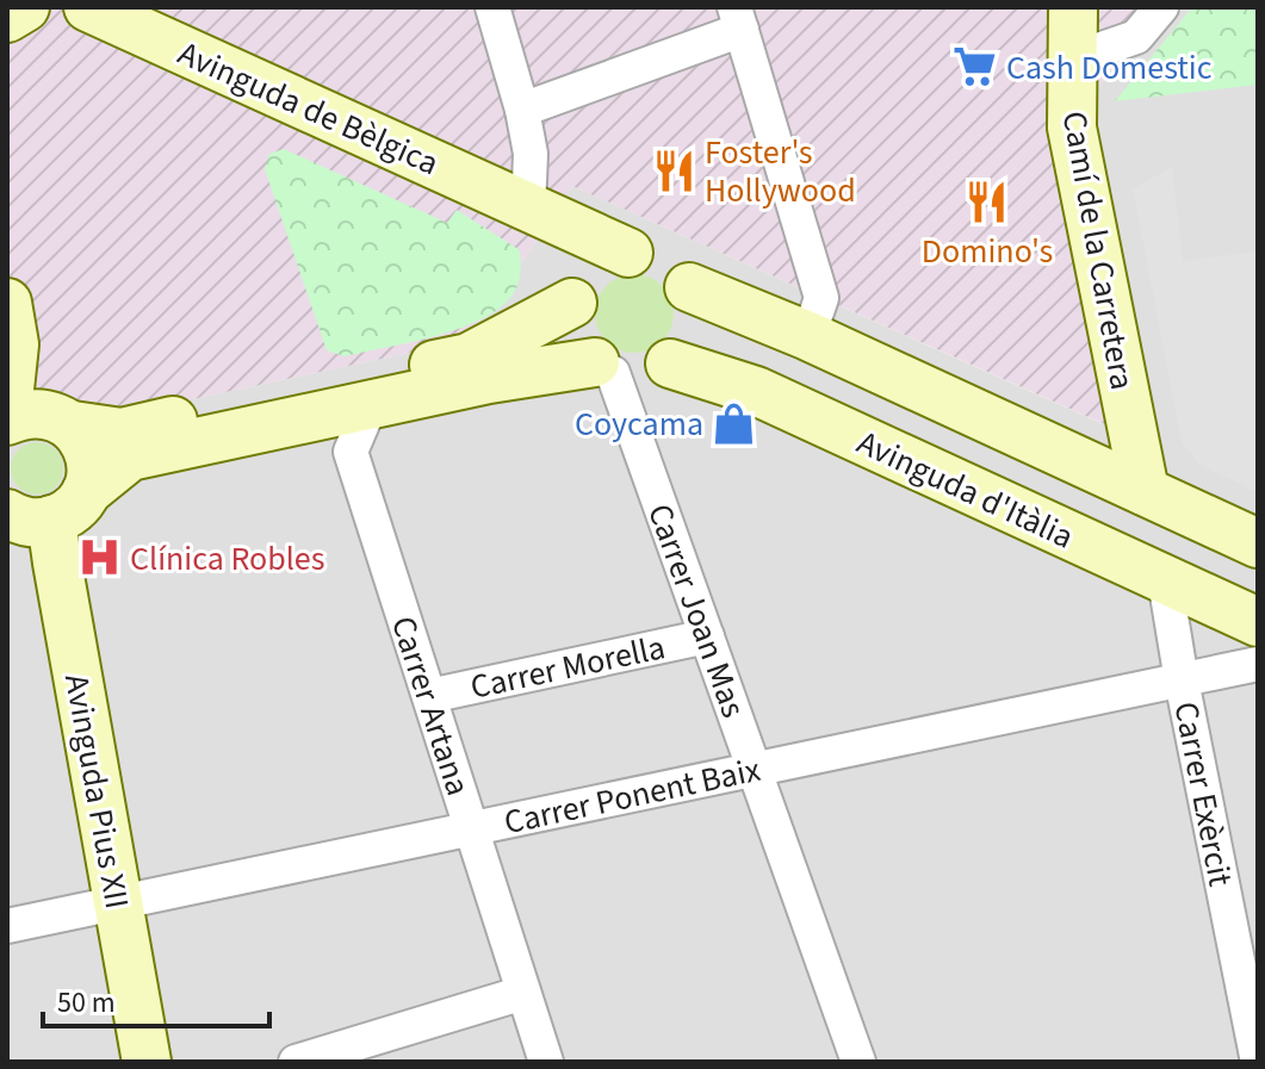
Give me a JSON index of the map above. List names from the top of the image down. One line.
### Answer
{"streets":{"main road":["Avinguda de Bèlgica","Camí de la Carretera","Avinguda d'Itàlia","Avinguda Pius XII"],"street":["Carrer Joan Mas","Carrer Morella","Carrer Artana","Carrer Exèrcit","Carrer Ponent Baix"]},"crossings":[["Avinguda de Bèlgica","Avinguda d'Itàlia"],["Avinguda de Bèlgica","Carrer Joan Mas"],["Avinguda d'Itàlia","Carrer Joan Mas"],["Avinguda d'Itàlia","Carrer Exèrcit"],["Carrer Joan Mas","Carrer Morella"],["Carrer Joan Mas","Carrer Ponent Baix"],["Carrer Morella","Carrer Artana"],["Carrer Artana","Carrer Ponent Baix"],["Avinguda Pius XII","Carrer Ponent Baix"],["Carrer Exèrcit","Carrer Ponent Baix"]],"places":{"supermarket":["Cash Domestic"],"restaurant":["Foster's Hollywood","Domino's"],"shop":["Coycama"],"hospital":["Clínica Robles"]},"scale_bar":"50 m"}
